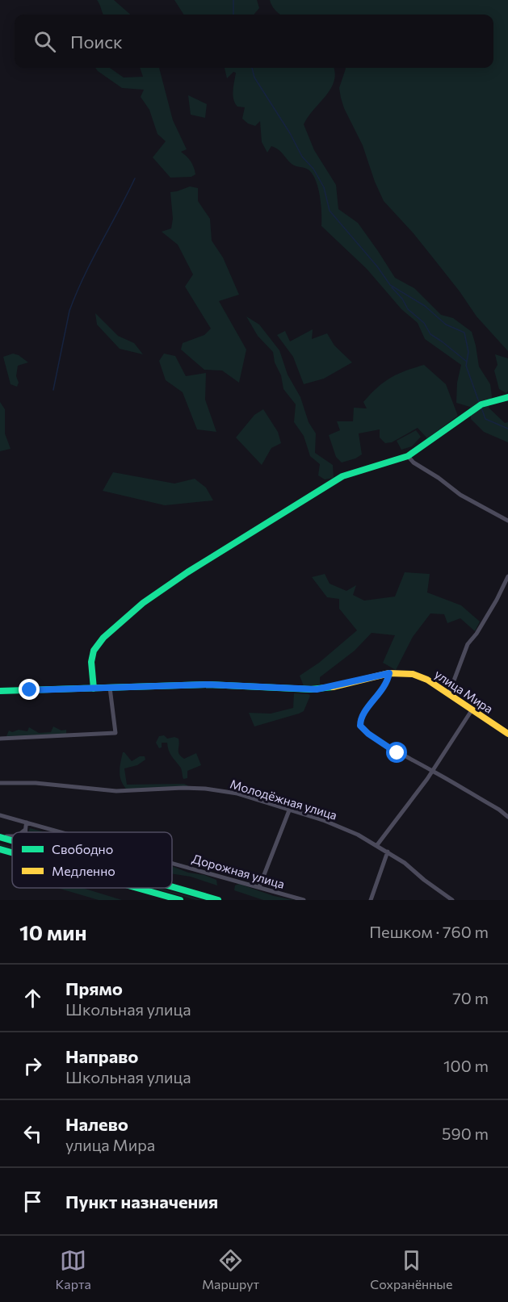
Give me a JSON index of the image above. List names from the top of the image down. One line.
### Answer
{"streets":{"street":["улица Мира","Молодёжная улица","Дорожная улица"]},"legend":["Свободно","Медленно"],"page":{"search":"Поиск","heading":["10 мин","Пешком · 760 m"],"list":[["Прямо","Школьная улица","70 m"],["Направо","Школьная улица","100 m"],["Налево","улица Мира","590 m"],"Пункт назначения"],"nav":["Карта","Маршрут","Сохранённые"]}}
